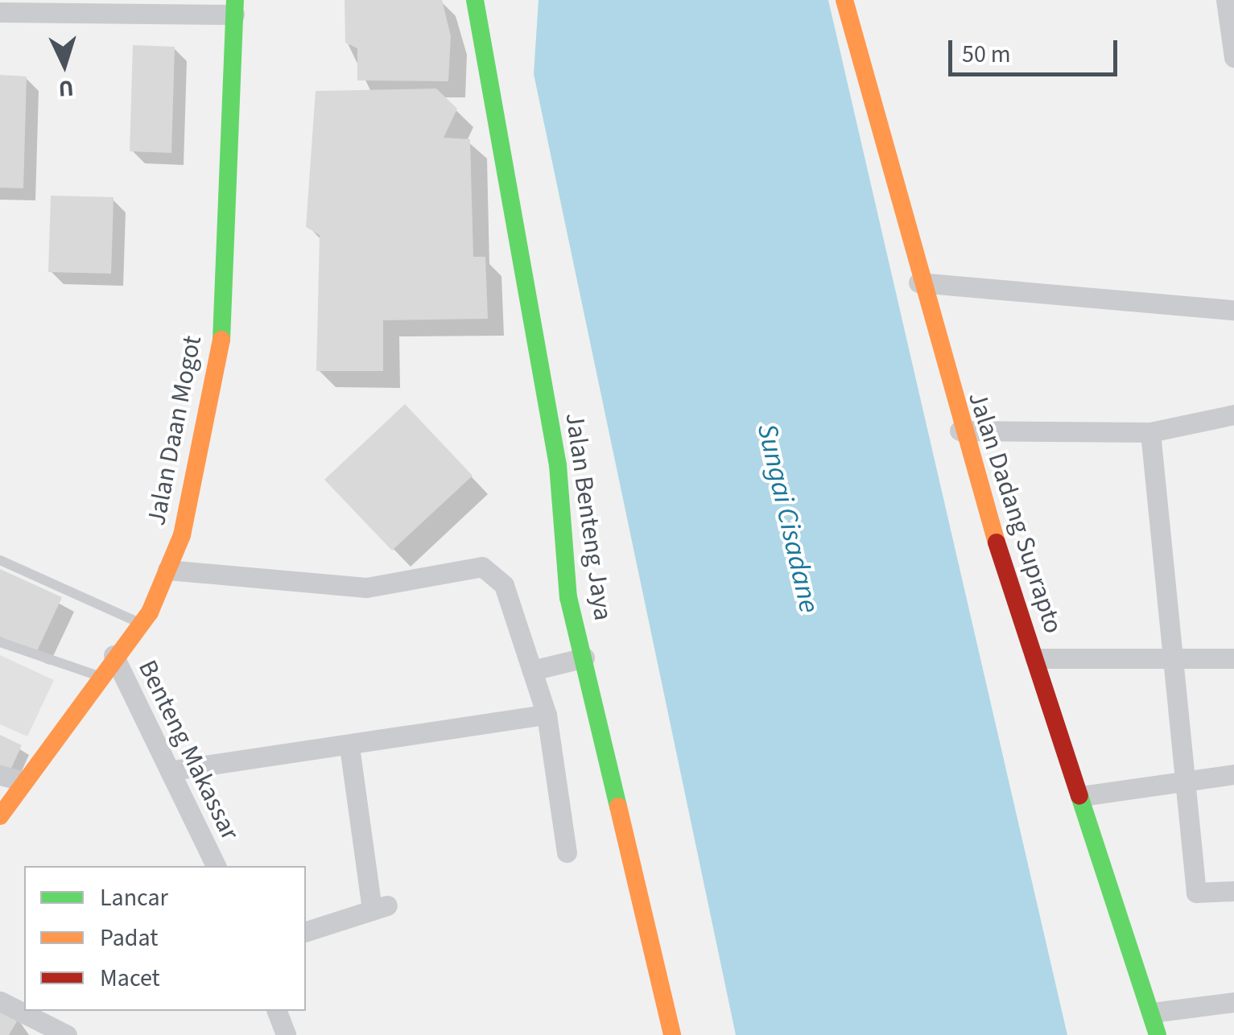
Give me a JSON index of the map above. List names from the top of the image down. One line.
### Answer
{"streets":{"main road":["Jalan Daan Mogot","Jalan Dadang Suprapto","Jalan Benteng Jaya"],"street":["Benteng Makassar"]},"crossings":[["Jalan Daan Mogot","Benteng Makassar"]],"water":["Sungai Cisadane"],"legend":["Lancar","Padat","Macet"],"scale_bar":"50 m","north":"bottom"}
